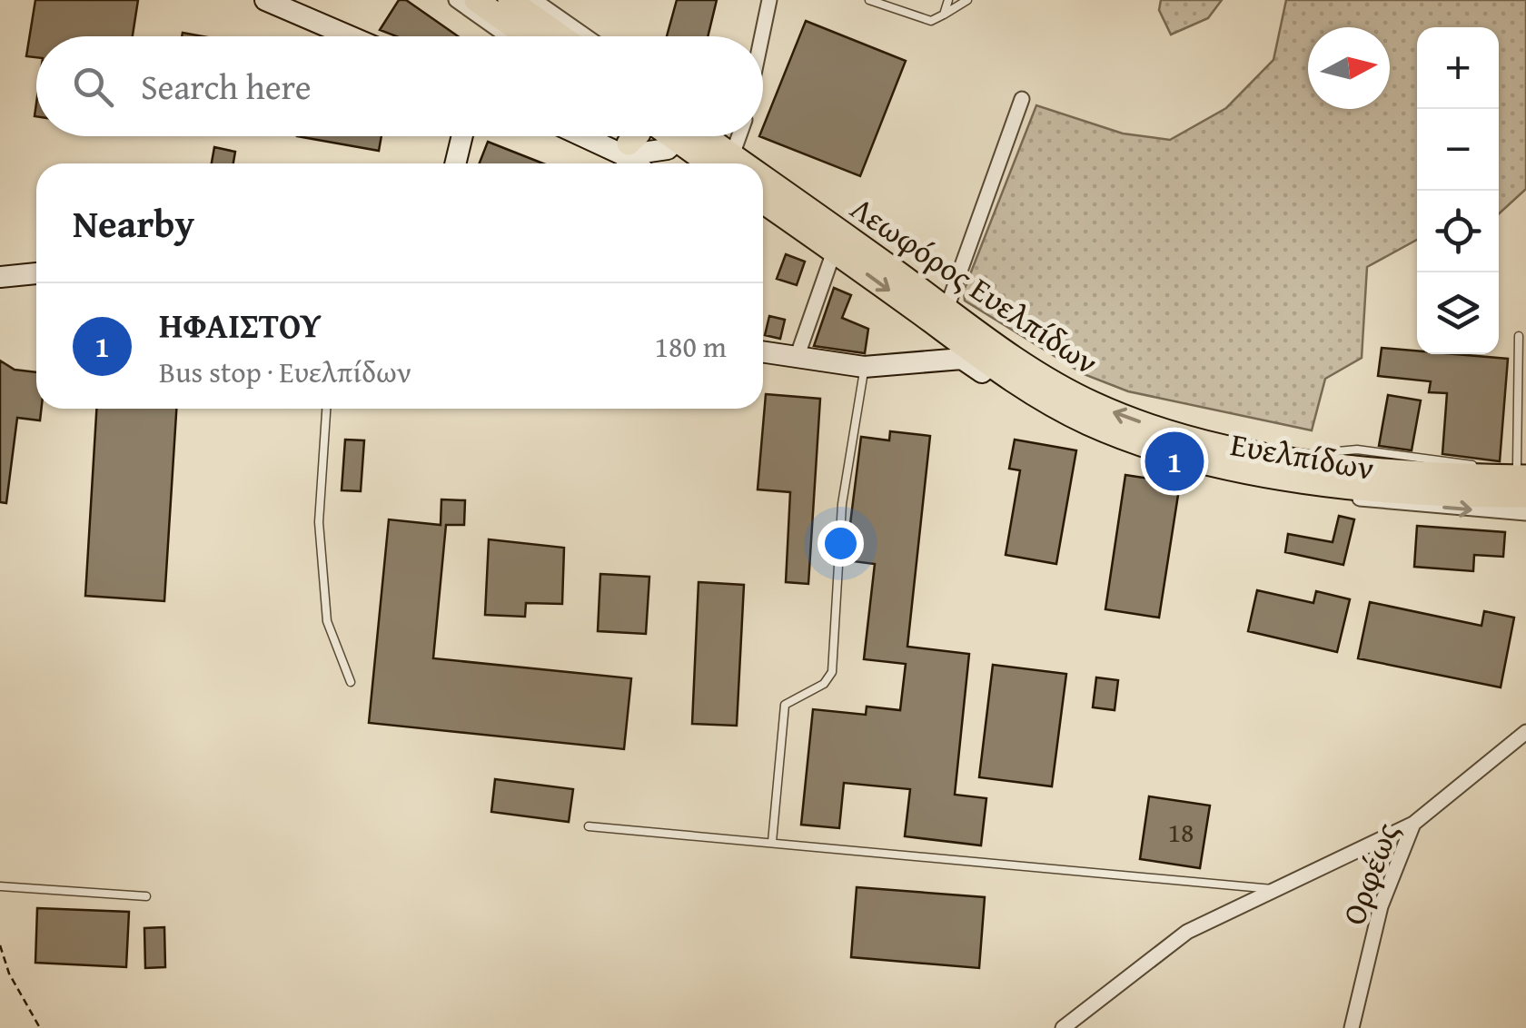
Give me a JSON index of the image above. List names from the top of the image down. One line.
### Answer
{"streets":{"main road":["Λεωφόρος Ευελπίδων"],"street":["Ευελπίδων","Ορφέως"]},"crossings":[["Λεωφόρος Ευελπίδων","Ευελπίδων"]],"one_way":["Ευελπίδων"],"house_numbers":["18"],"north":"right","page":{"map_buttons":["+","−"],"search":"Search here","heading":"Nearby","list":[{"mark":"1","name":"ΗΦΑΙΣΤΟΥ","note":"Bus stop · Ευελπίδων","value":"180 m"}],"pins":"1"}}
